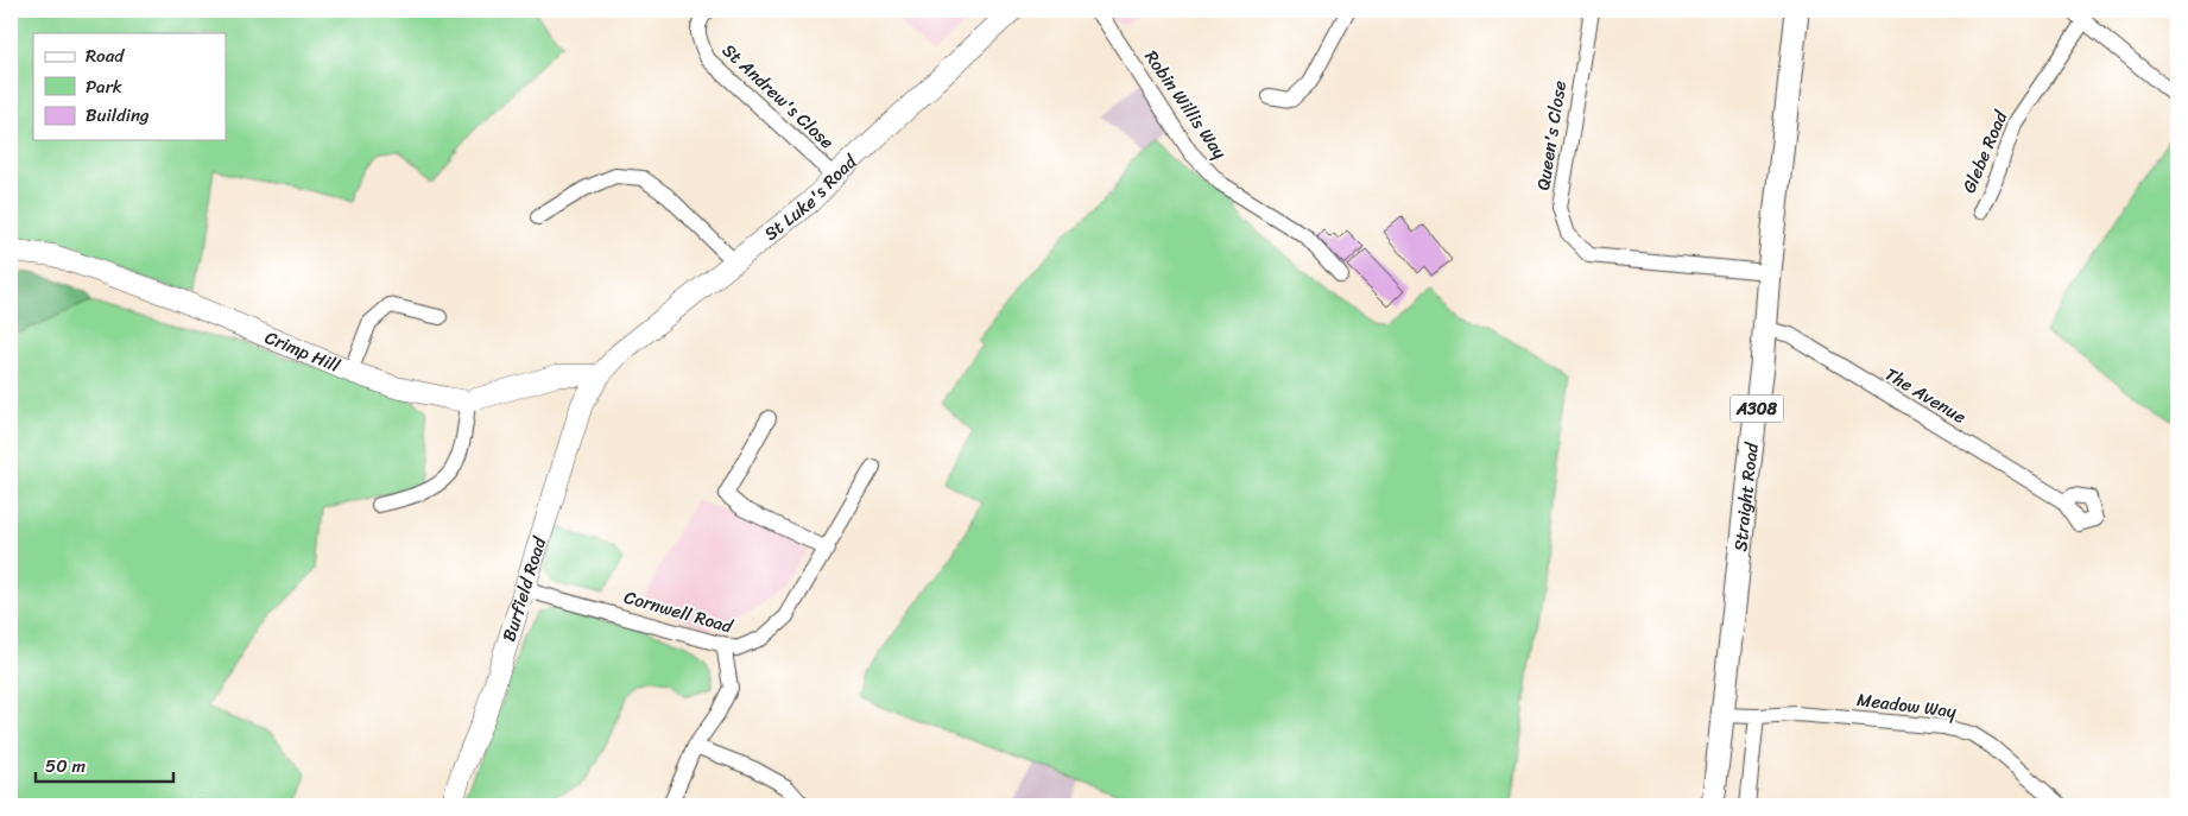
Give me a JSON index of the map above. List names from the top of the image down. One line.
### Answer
{"streets":{"main road":["St Luke's Road","Crimp Hill","A308","Straight Road","Burfield Road"],"street":["St Andrew's Close","Robin Willis Way","Queen's Close","Glebe Road","The Avenue","Cornwell Road","Meadow Way"]},"crossings":[["St Andrew's Close","St Luke's Road"],["Queen's Close","Straight Road"],["St Luke's Road","Crimp Hill"],["St Luke's Road","Burfield Road"],["Crimp Hill","Burfield Road"],["The Avenue","Straight Road"],["Straight Road","Meadow Way"],["Burfield Road","Cornwell Road"]],"legend":["Road","Park","Building"],"scale_bar":"50 m"}
